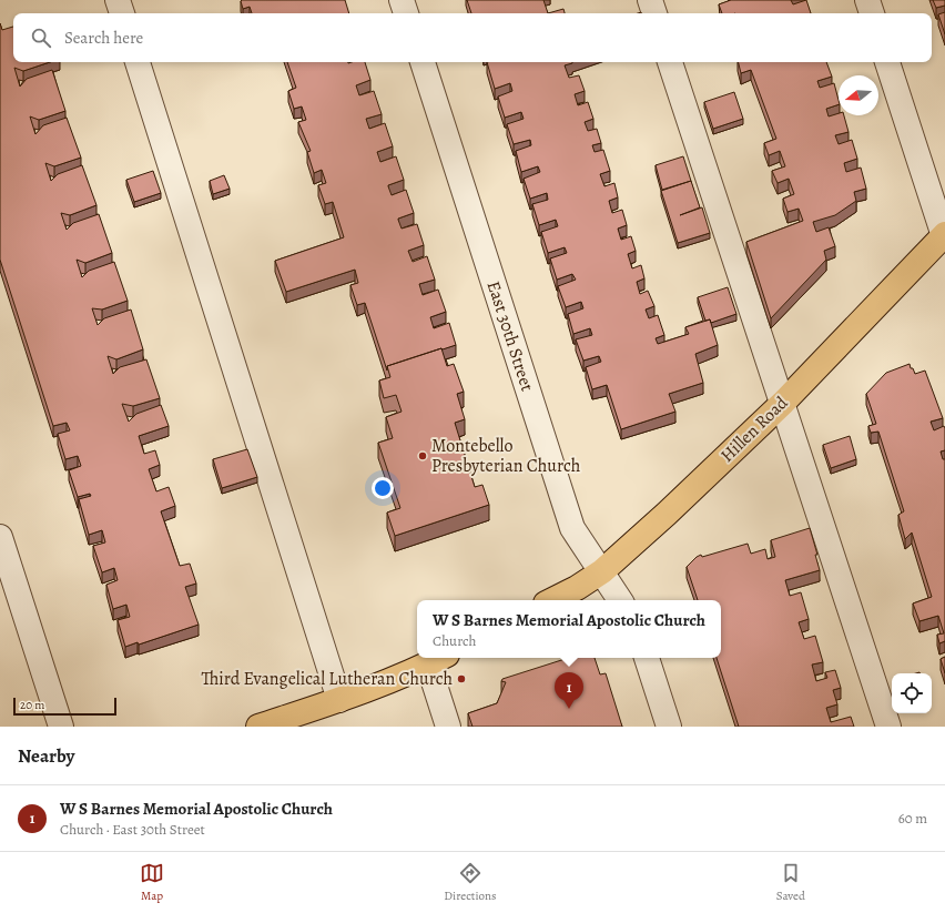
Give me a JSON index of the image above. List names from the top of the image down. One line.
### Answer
{"streets":{"main road":["Hillen Road"],"street":["East 30th Street"]},"crossings":[["East 30th Street","Hillen Road"]],"places":["Montebello Presbyterian Church","Third Evangelical Lutheran Church"],"scale_bar":"20 m","north":"left","page":{"search":"Search here","popup":["W S Barnes Memorial Apostolic Church","Church"],"pins":"1","scale":"20 m","heading":"Nearby","list":[{"mark":"1","name":"W S Barnes Memorial Apostolic Church","note":"Church · East 30th Street","value":"60 m"}],"nav":["Map","Directions","Saved"]}}
